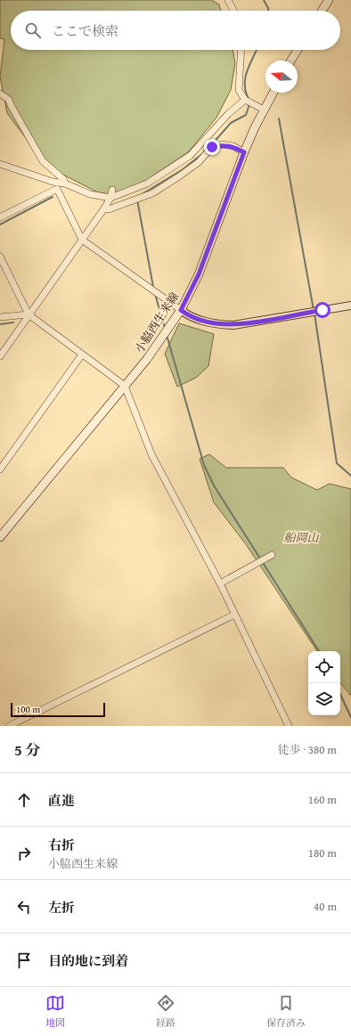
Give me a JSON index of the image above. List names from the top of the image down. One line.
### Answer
{"streets":{"main road":["小脇西生来線"]},"parks":["船岡山"],"scale_bar":"100 m","north":"left","page":{"search":"ここで検索","scale":"100 m","heading":["5 分","徒歩 · 380 m"],"list":[["直進","160 m"],["右折","小脇西生来線","180 m"],["左折","40 m"],"目的地に到着"],"nav":["地図","経路","保存済み"]}}
